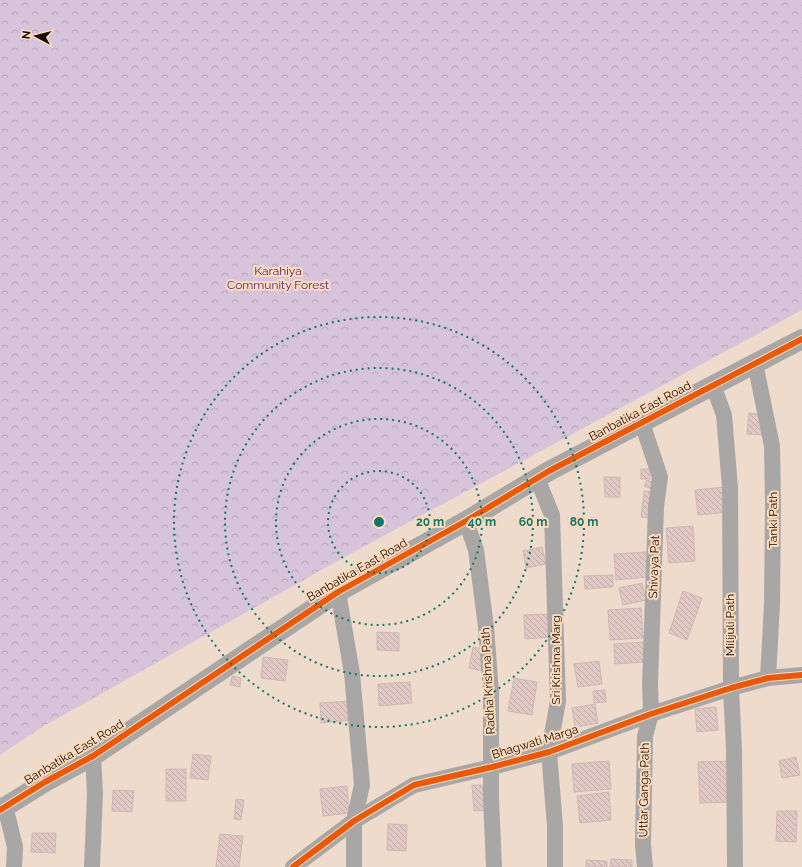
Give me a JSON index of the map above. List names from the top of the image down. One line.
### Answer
{"streets":{"street":["Banbatika East Road","Tanki Path","Shivaya Pat","Milijuli Path","Sri Krishna Marg","Radha Krishna Path","Bhagwati Marga","Uttar Ganga Path"]},"crossings":[["Banbatika East Road","Tanki Path"],["Banbatika East Road","Shivaya Pat"],["Banbatika East Road","Milijuli Path"],["Banbatika East Road","Sri Krishna Marg"],["Banbatika East Road","Radha Krishna Path"],["Tanki Path","Bhagwati Marga"],["Shivaya Pat","Bhagwati Marga"],["Shivaya Pat","Uttar Ganga Path"],["Milijuli Path","Bhagwati Marga"],["Sri Krishna Marg","Bhagwati Marga"],["Radha Krishna Path","Bhagwati Marga"],["Bhagwati Marga","Uttar Ganga Path"]],"parks":["Karahiya Community Forest"],"north":"left","rings":["20 m","40 m","60 m","80 m"]}
